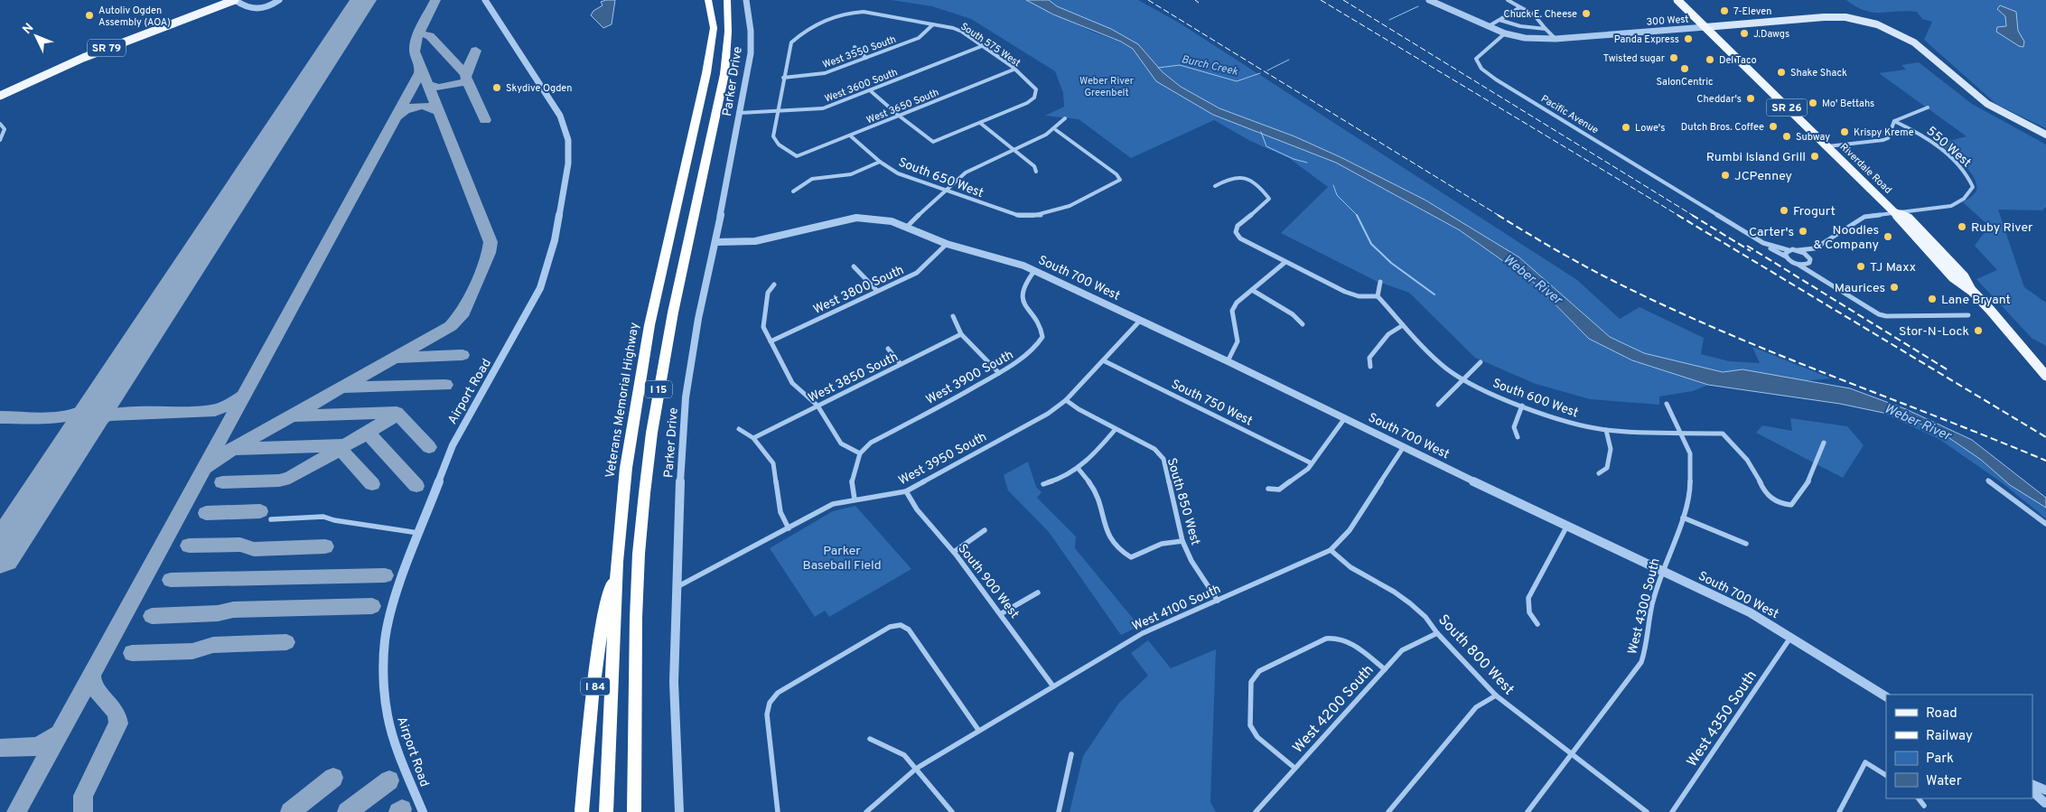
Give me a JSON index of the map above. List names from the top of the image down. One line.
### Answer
{"streets":{"highway":["I 15","Veterans Memorial Highway","I 84"],"main road":["300 West","SR 79","SR 26","Riverdale Road"],"street":["South 575 West","West 3550 South","Parker Drive","West 3600 South","West 3650 South","Pacific Avenue","550 West","South 650 West","South 700 West","West 3800 South","West 3850 South","West 3900 South","Airport Road","South 600 West","South 750 West","West 3950 South","South 850 West","South 900 West","West 4300 South","West 4100 South","South 800 West","West 4200 South","West 4350 South"]},"crossings":[["300 West","Pacific Avenue"],["300 West","Riverdale Road"],["South 575 West","West 3550 South"],["South 575 West","West 3600 South"],["South 575 West","West 3650 South"],["Parker Drive","West 3600 South"],["Parker Drive","South 700 West"],["Parker Drive","West 3950 South"],["West 3600 South","West 3650 South"],["West 3650 South","South 650 West"],["Pacific Avenue","550 West"],["550 West","Riverdale Road"],["South 700 West","West 3800 South"],["South 700 West","West 3900 South"],["South 700 West","West 3950 South"],["South 700 West","West 4300 South"],["South 700 West","West 4100 South"],["South 700 West","West 4350 South"],["South 600 West","West 4300 South"],["Veterans Memorial Highway","I 84"],["South 750 West","West 3950 South"],["West 3950 South","South 850 West"],["West 3950 South","South 900 West"],["South 850 West","West 4100 South"],["South 900 West","West 4100 South"],["West 4300 South","South 800 West"],["West 4100 South","South 800 West"],["South 800 West","West 4200 South"]],"water":["Burch Creek","Weber River"],"parks":["Weber River Greenbelt","Parker Baseball Field"],"places":["7-Eleven","Chuck E. Cheese","Autoliv Ogden Assembly (AOA)","J.Dawgs","Panda Express","Twisted sugar","Del Taco","SalonCentric","Shake Shack","Skydive Ogden","Cheddar's","Mo' Bettahs","Dutch Bros. Coffee","Lowe's","Krispy Kreme","Subway","Rumbi Island Grill","JCPenney","Frogurt","Ruby River","Carter's","Noodles & Company","TJ Maxx","Maurices","Lane Bryant","Stor-N-Lock"],"legend":["Road","Railway","Park","Water"],"north":"top left"}
